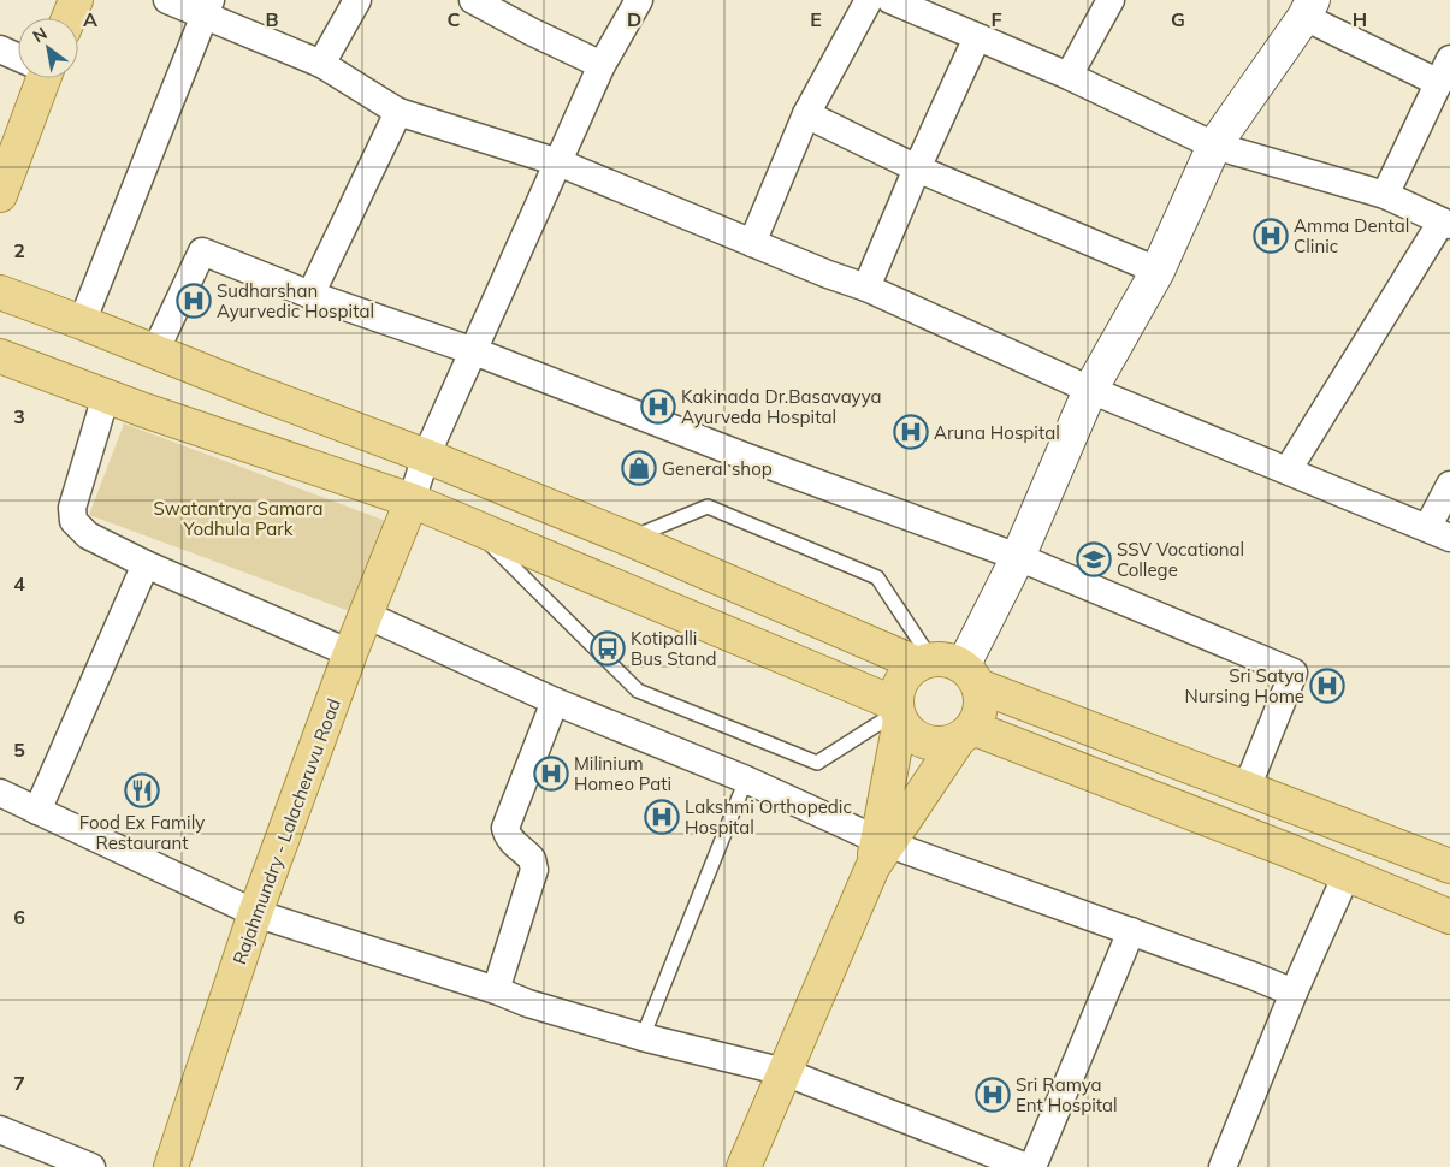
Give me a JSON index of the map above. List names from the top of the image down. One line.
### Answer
{"streets":{"main road":["Rajahmundry - Lalacheruvu Road"]},"parks":["Swatantrya Samara Yodhula Park"],"places":{"hospital":["Amma Dental Clinic","Sudharshan Ayurvedic Hospital","Kakinada Dr.Basavayya Ayurveda Hospital","Aruna Hospital","Sri Satya Nursing Home","Milinium Homeo Pati","Lakshmi Orthopedic Hospital","Sri Ramya Ent Hospital"],"shop":["General shop"],"school or university":["SSV Vocational College"],"bus stop":["Kotipalli Bus Stand"],"restaurant":["Food Ex Family Restaurant"]},"north":"top left","grid":{"columns":["A","B","C","D","E","F","G","H"],"rows":["2","3","4","5","6","7"]}}
